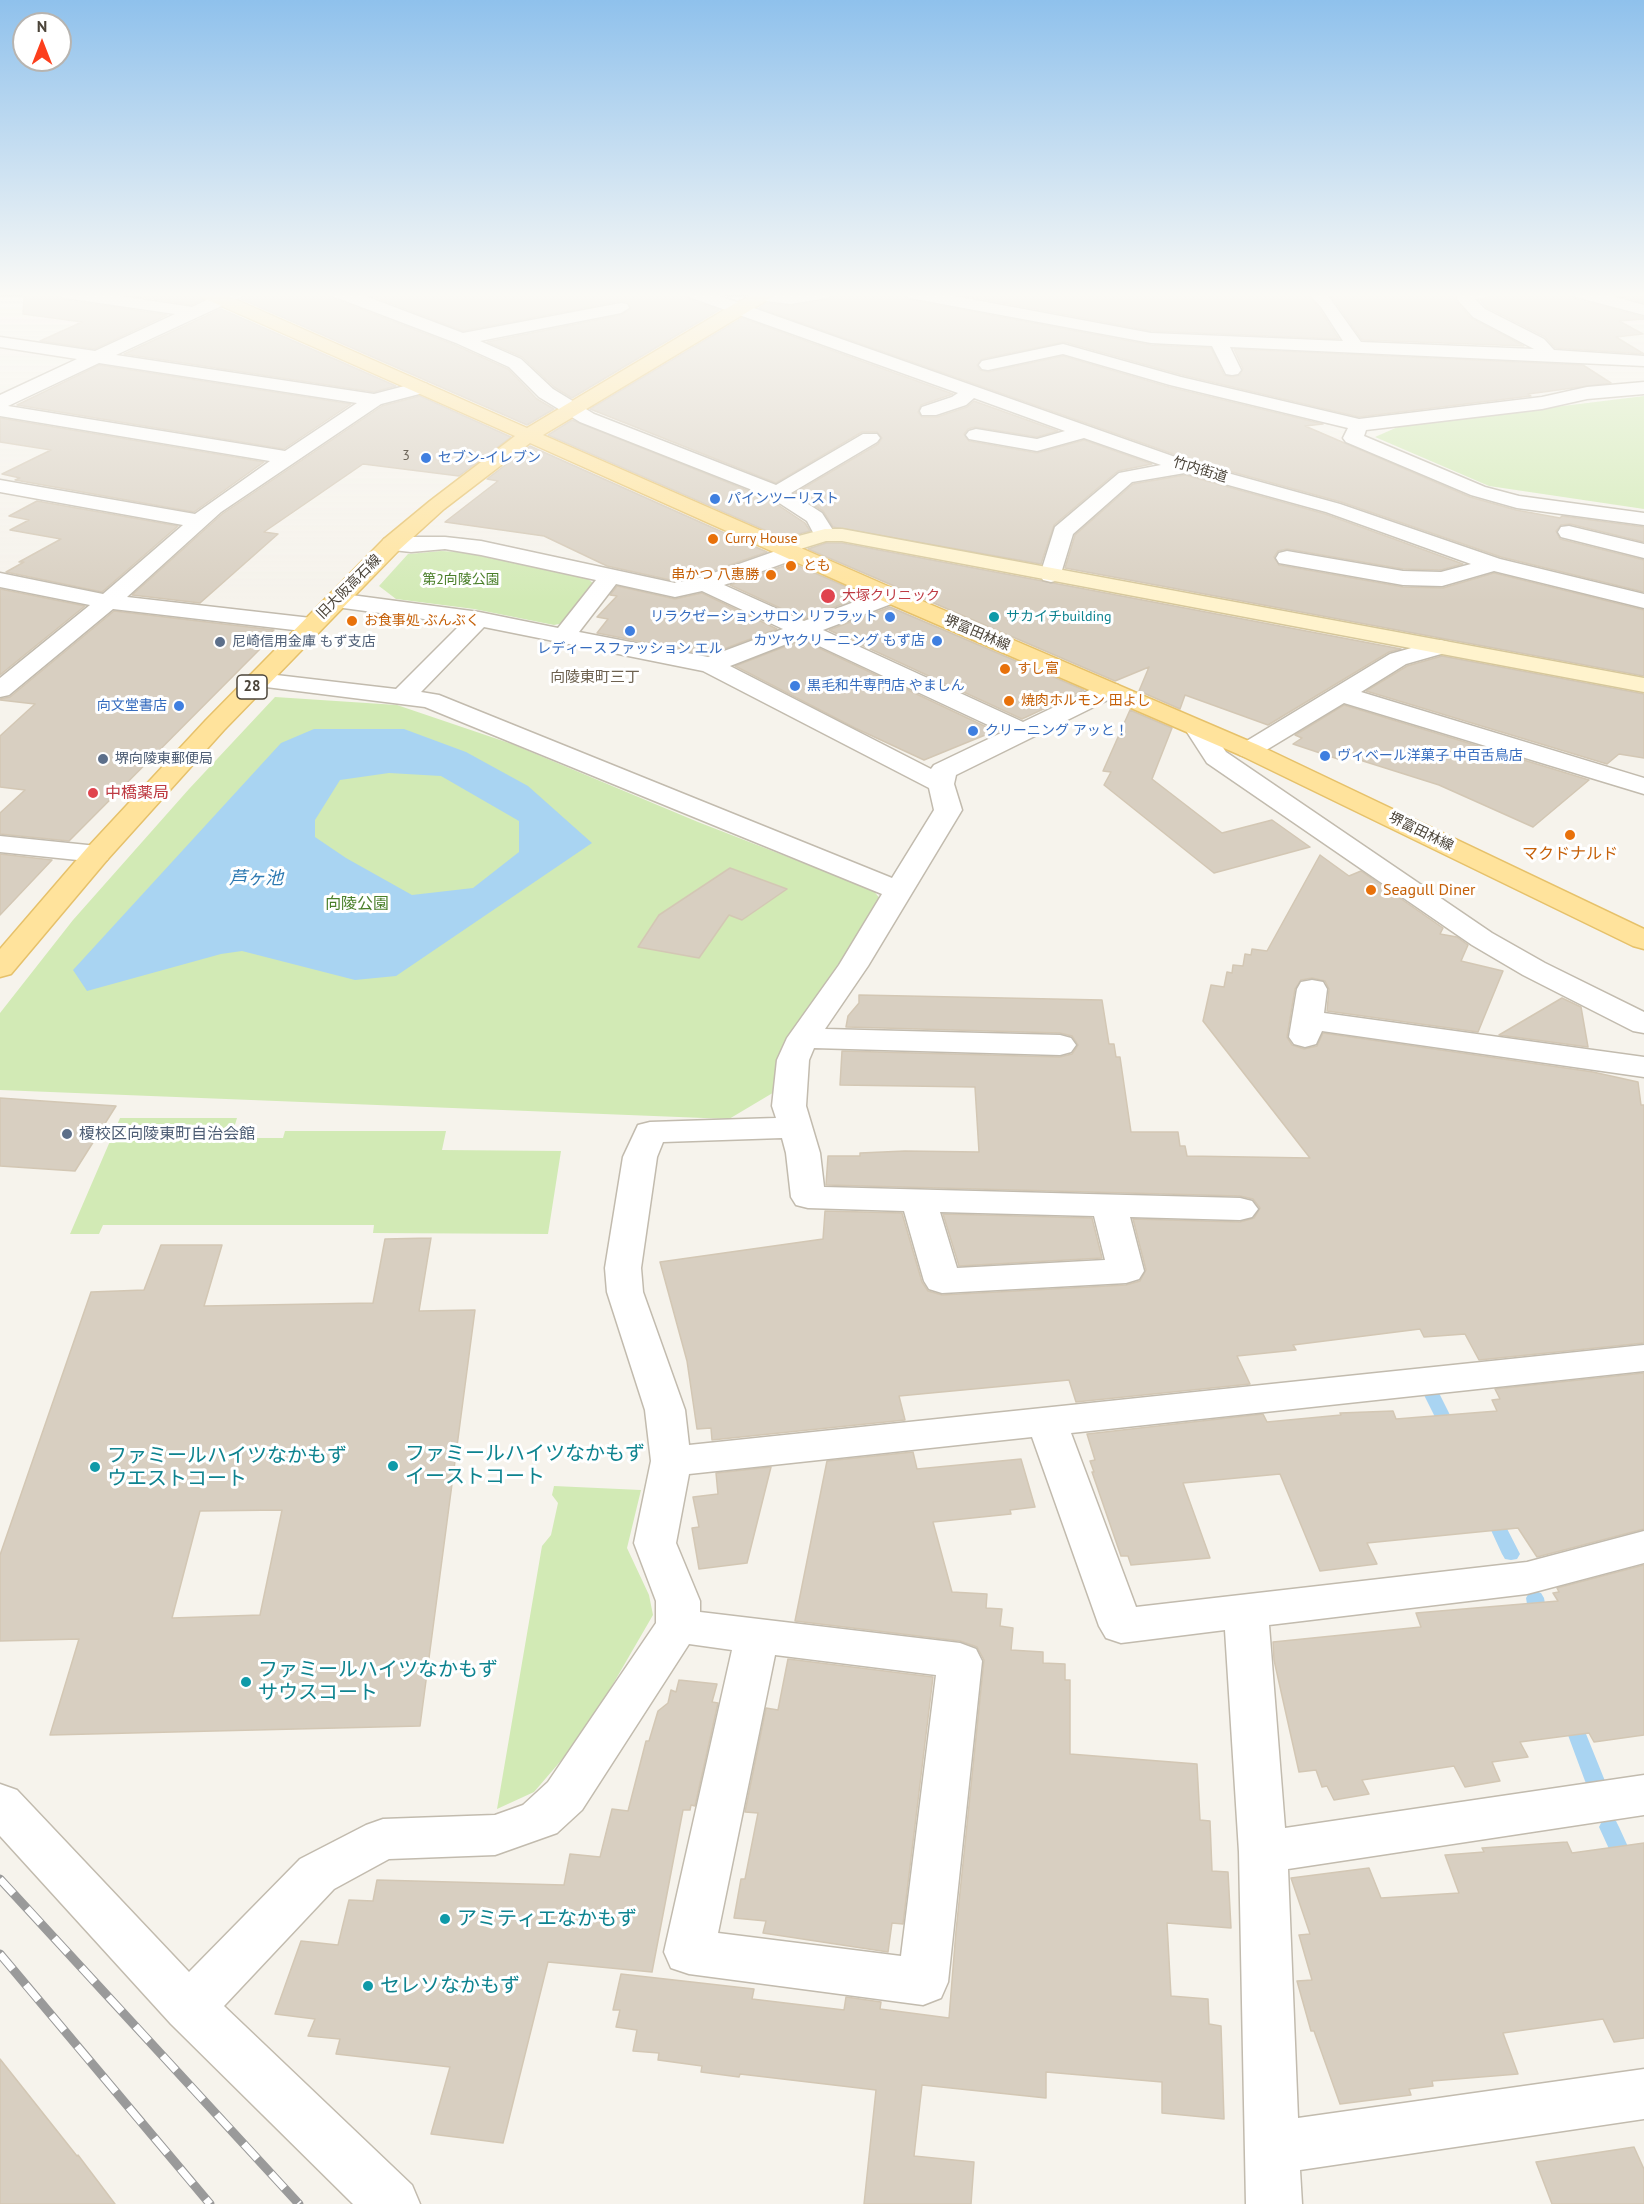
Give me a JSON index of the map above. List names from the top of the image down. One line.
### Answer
{"streets":{"main road":["旧大阪高石線","堺富田林線","28"],"street":["竹内街道"]},"crossings":[["旧大阪高石線","堺富田林線"]],"districts":["向陵東町三丁"],"water":["芦ヶ池"],"parks":["第2向陵公園","向陵公園"],"places":["セブン-イレブン","パインツーリスト","Curry House","とも","串かつ 八惠勝","大塚クリニック","リラクゼーションサロン リフラット","サカイチbuilding","お食事処 ぶんぶく","レディースファッション エル","カツヤクリーニング もず店","尼崎信用金庫 もず支店","すし富","黒毛和牛専門店 やましん","焼肉ホルモン 田よし","向文堂書店","クリーニング アッと！","ヴィベール洋菓子 中百舌鳥店","堺向陵東郵便局","中橋薬局","マクドナルド","Seagull Diner","榎校区向陵東町自治会館","ファミールハイツなかもず イーストコート","ファミールハイツなかもず ウエストコート","ファミールハイツなかもず サウスコート","アミティエなかもず","セレソなかもず"],"house_numbers":["3"],"north":"top"}
